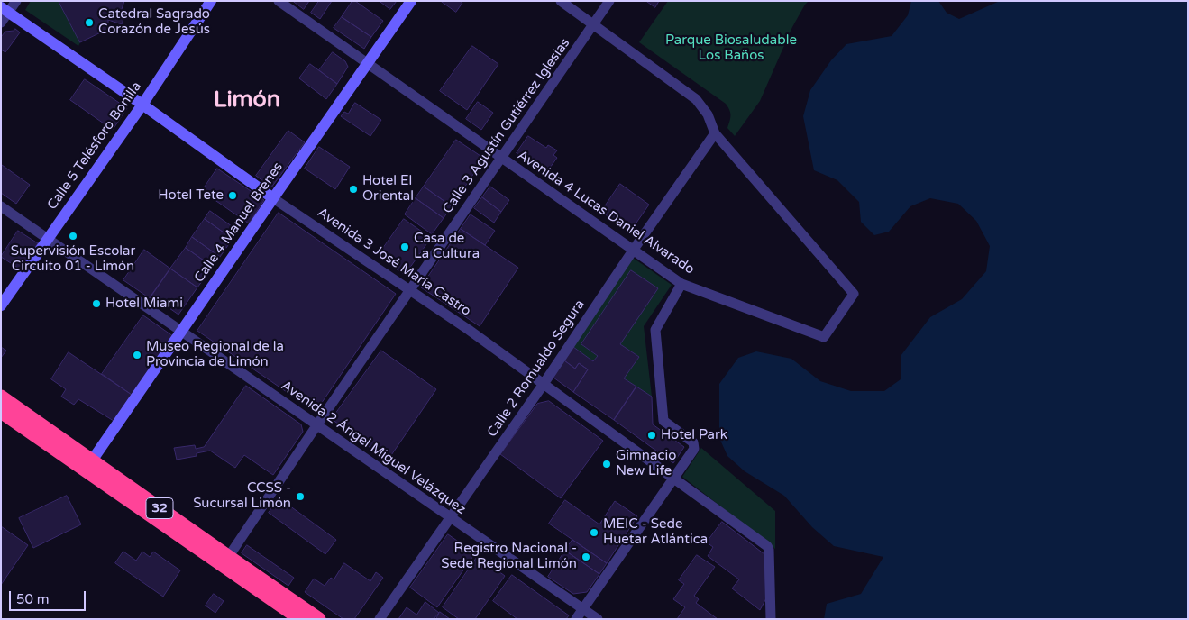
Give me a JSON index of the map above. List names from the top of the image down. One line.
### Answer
{"streets":{"highway":["32"],"main road":["Calle 5 Telésforo Bonilla","Calle 4 Manuel Brenes","Avenida 3 José María Castro"],"street":["Calle 3 Agustín Gutiérrez Iglesias","Avenida 4 Lucas Daniel Alvarado","Calle 2 Romualdo Segura","Avenida 2 Ángel Miguel Velázquez"]},"crossings":[["Calle 3 Agustín Gutiérrez Iglesias","Avenida 4 Lucas Daniel Alvarado"],["Calle 3 Agustín Gutiérrez Iglesias","Avenida 3 José María Castro"],["Calle 3 Agustín Gutiérrez Iglesias","Avenida 2 Ángel Miguel Velázquez"],["Calle 3 Agustín Gutiérrez Iglesias","32"],["Calle 5 Telésforo Bonilla","Avenida 3 José María Castro"],["Calle 5 Telésforo Bonilla","Avenida 2 Ángel Miguel Velázquez"],["Avenida 4 Lucas Daniel Alvarado","Calle 4 Manuel Brenes"],["Avenida 4 Lucas Daniel Alvarado","Calle 2 Romualdo Segura"],["Calle 4 Manuel Brenes","Avenida 3 José María Castro"],["Calle 4 Manuel Brenes","Avenida 2 Ángel Miguel Velázquez"],["Calle 4 Manuel Brenes","32"],["Avenida 3 José María Castro","Calle 2 Romualdo Segura"],["Calle 2 Romualdo Segura","Avenida 2 Ángel Miguel Velázquez"]],"districts":["Limón"],"parks":["Parque Biosaludable Los Baños"],"places":["Catedral Sagrado Corazón de Jesús","Hotel El Oriental","Hotel Tete","Supervisión Escolar Circuito 01 - Limón","Casa de La Cultura","Hotel Miami","Museo Regional de la Provincia de Limón","Hotel Park","Gimnacio New Life","CCSS - Sucursal Limón","MEIC - Sede Huetar Atlántica","Registro Nacional - Sede Regional Limón"],"scale_bar":"50 m"}
